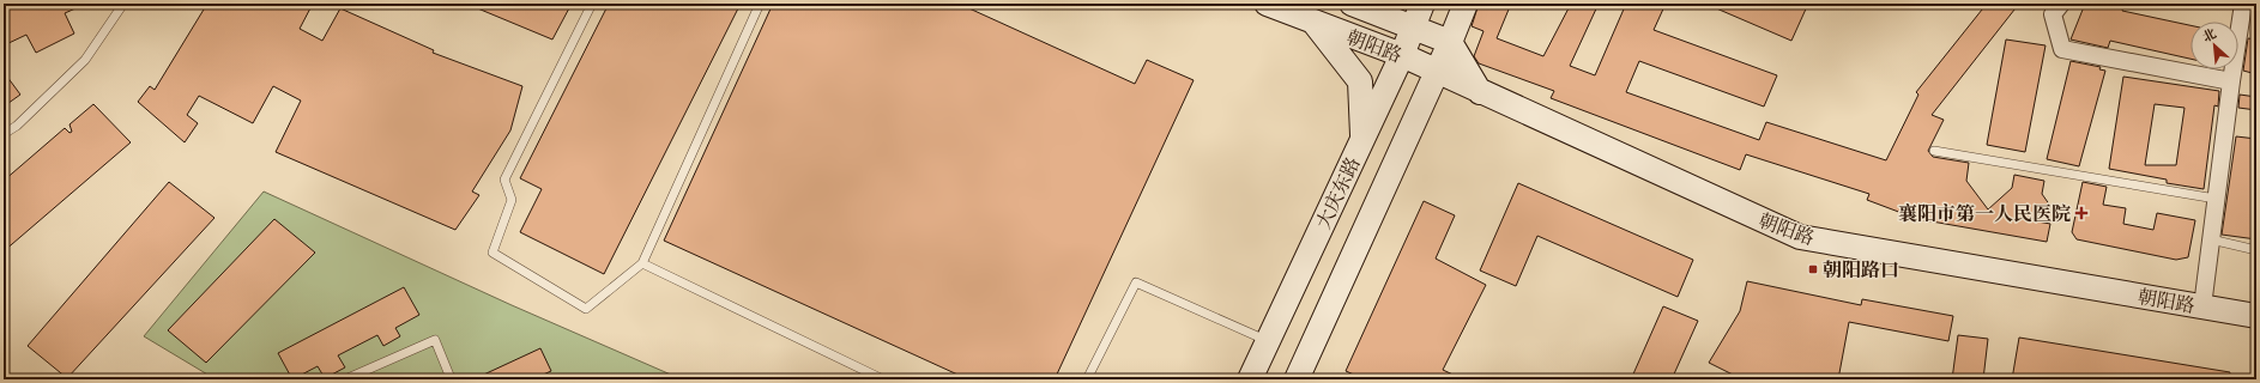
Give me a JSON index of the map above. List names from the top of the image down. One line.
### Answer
{"streets":{"main road":["朝阳路","大庆东路"]},"crossings":[["朝阳路","大庆东路"]],"places":{"health":["襄阳市第一人民医院"],"transit":["朝阳路口"]},"north":"top left"}
